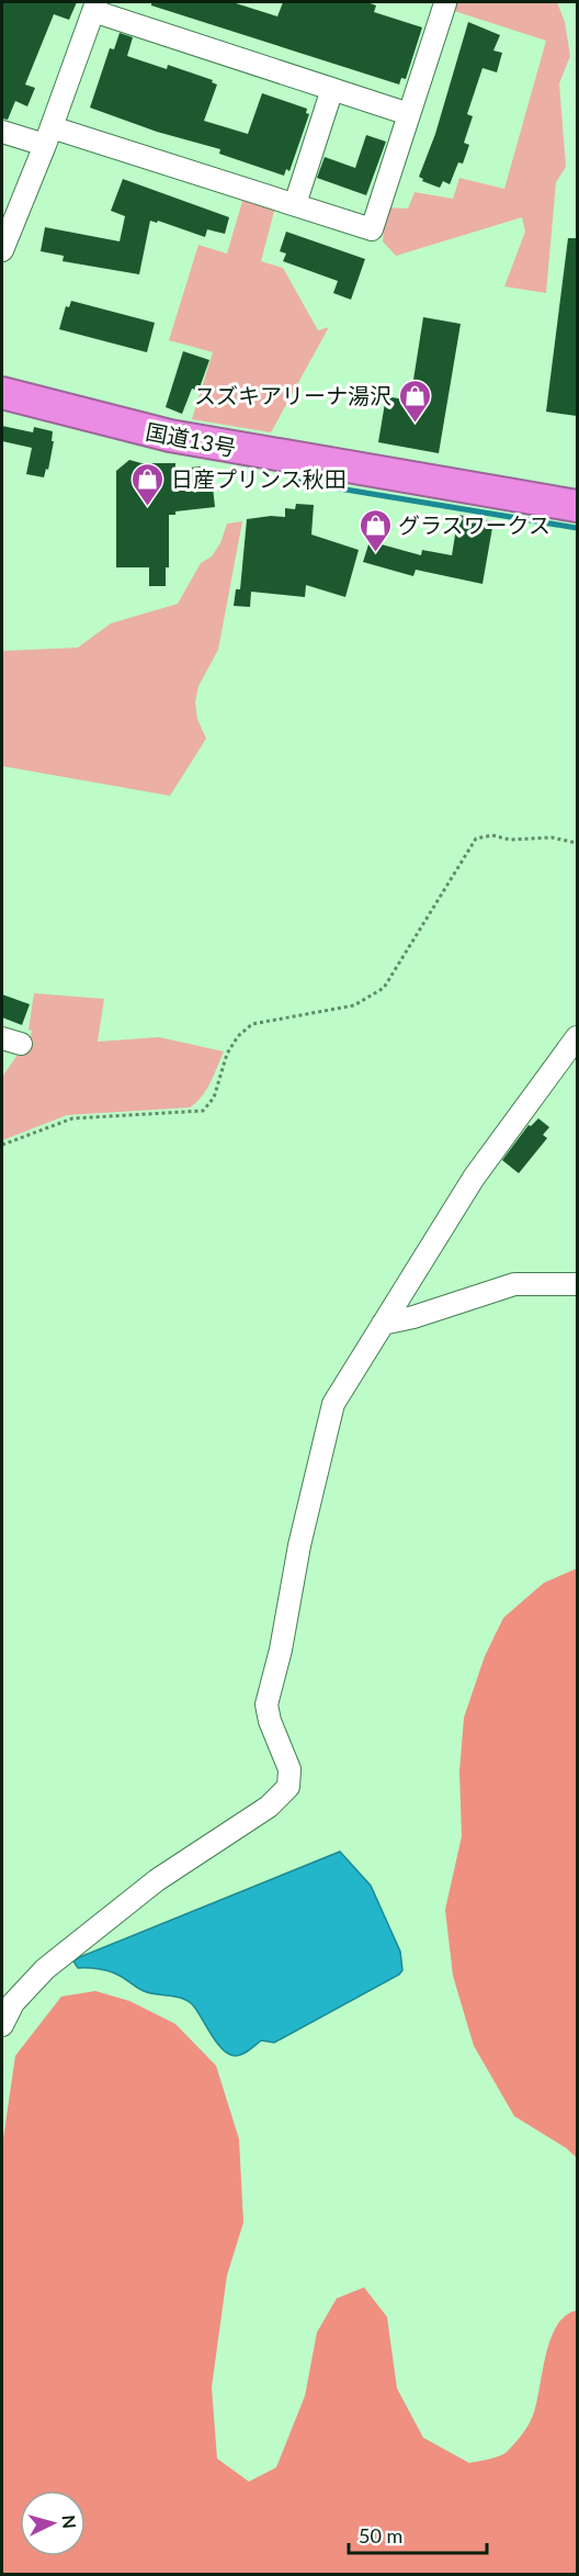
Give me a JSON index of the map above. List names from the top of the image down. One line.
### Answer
{"streets":{"highway":["国道13号"]},"places":{"shop":["スズキアリーナ湯沢","日産プリンス秋田","グラスワークス"]},"scale_bar":"50 m","north":"right"}
